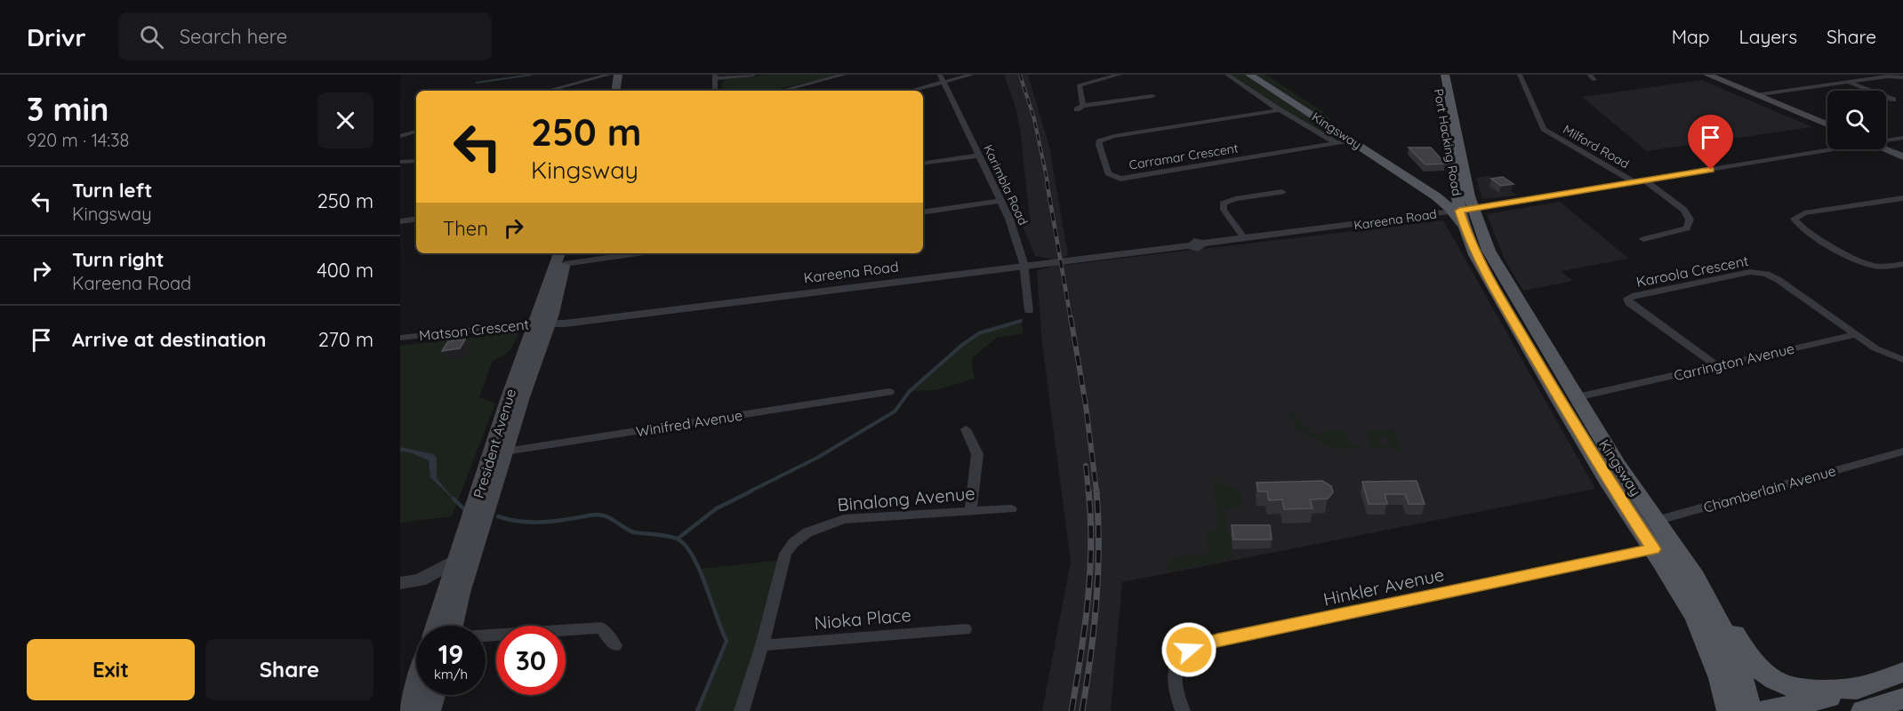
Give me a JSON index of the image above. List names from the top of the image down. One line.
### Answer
{"streets":{"main road":["Kingsway","Port Hacking Road","President Avenue"],"street":["Milford Road","Carramar Crescent","Karimbla Road","Kareena Road","Karoola Crescent","Matson Crescent","Carrington Avenue","Winifred Avenue","Chamberlain Avenue","Binalong Avenue","Hinkler Avenue","Nioka Place"]},"crossings":[["Kingsway","Port Hacking Road"],["Kingsway","Carramar Crescent"],["Kingsway","Kareena Road"],["Kingsway","Carrington Avenue"],["Kingsway","Chamberlain Avenue"],["Kingsway","Hinkler Avenue"],["Port Hacking Road","Kareena Road"],["Milford Road","Kareena Road"],["Karimbla Road","Kareena Road"],["Kareena Road","Matson Crescent"],["Kareena Road","President Avenue"],["Karoola Crescent","Carrington Avenue"],["Matson Crescent","President Avenue"],["Winifred Avenue","President Avenue"],["Binalong Avenue","Nioka Place"]],"page":{"header":"Drivr","search":"Search here","nav":["Map","Layers","Share"],"heading":["3 min","920 m · 14:38"],"turn":["250 m","Kingsway"],"list":[{"name":"Turn left","note":"Kingsway","value":"250 m"},{"name":"Turn right","note":"Kareena Road","value":"400 m"},{"name":"Arrive at destination","value":"270 m"}],"then":"Then","speed":"19 km/h","limit":"30","buttons":["Exit","Share"]}}
